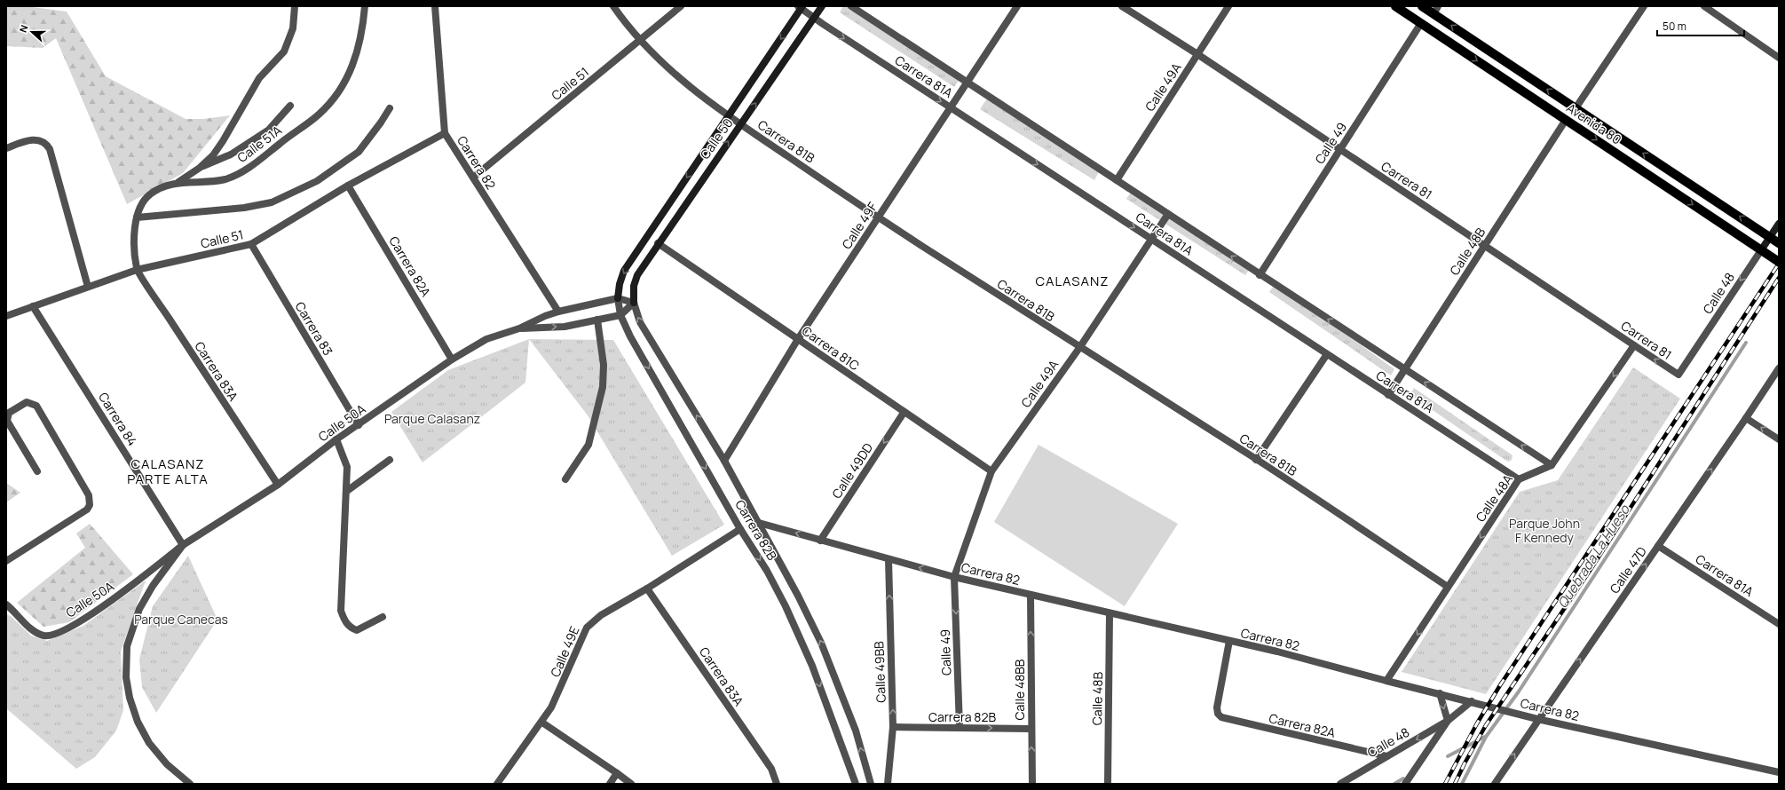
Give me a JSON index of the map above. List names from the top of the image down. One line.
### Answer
{"streets":{"main road":["Avenida 80","Calle 50","Calle 48","Carrera 82B"],"street":["Carrera 81A","Calle 51","Calle 49A","Carrera 81B","Calle 49","Calle 51A","Carrera 82","Carrera 81","Calle 49F","Calle 48B","Carrera 82A","Carrera 83","Carrera 81C","Carrera 83A","Carrera 84","Calle 50A","Calle 49DD","Calle 48A","Calle 47D","Calle 49E","Calle 49BB","Calle 48BB"]},"crossings":[["Carrera 81A","Calle 49A"],["Carrera 81A","Calle 50"],["Carrera 81A","Calle 49"],["Carrera 81A","Calle 49F"],["Carrera 81A","Calle 48B"],["Carrera 81A","Calle 48A"],["Carrera 81A","Calle 47D"],["Calle 51","Carrera 81B"],["Calle 51","Calle 51A"],["Calle 51","Carrera 82"],["Calle 51","Carrera 82A"],["Calle 51","Carrera 83"],["Calle 51","Carrera 83A"],["Calle 51","Carrera 84"],["Calle 49A","Carrera 81B"],["Calle 49A","Calle 49"],["Calle 49A","Carrera 82"],["Calle 49A","Carrera 81"],["Calle 49A","Carrera 81C"],["Avenida 80","Calle 49"],["Avenida 80","Calle 48B"],["Avenida 80","Calle 48"],["Calle 50","Carrera 81B"],["Calle 50","Carrera 81C"],["Calle 50","Carrera 82B"],["Carrera 81B","Calle 49F"],["Carrera 81B","Calle 48A"],["Calle 49","Carrera 82"],["Calle 49","Carrera 81"],["Calle 49","Carrera 82B"],["Calle 51A","Carrera 83A"],["Carrera 82","Calle 48B"],["Carrera 82","Carrera 82A"],["Carrera 82","Calle 50A"],["Carrera 82","Calle 49DD"],["Carrera 82","Calle 48A"],["Carrera 82","Carrera 82B"],["Carrera 82","Calle 47D"],["Carrera 82","Calle 49BB"],["Carrera 82","Calle 48BB"],["Carrera 81","Calle 48B"],["Carrera 81","Calle 48"],["Calle 49F","Carrera 81C"],["Calle 49F","Carrera 82B"],["Carrera 82A","Calle 48"],["Carrera 82A","Calle 50A"],["Carrera 83","Calle 50A"],["Carrera 81C","Calle 49DD"],["Carrera 83A","Calle 50A"],["Carrera 83A","Calle 49E"],["Carrera 84","Calle 50A"],["Calle 50A","Carrera 82B"],["Carrera 82B","Calle 49E"],["Carrera 82B","Calle 49BB"],["Carrera 82B","Calle 48BB"]],"one_way":["Calle 48","Calle 49DD","Calle 48A","Calle 47D","Calle 49BB","Calle 48BB"],"districts":["CALASANZ","CALASANZ PARTE ALTA"],"water":["Quebrada La Hueso"],"parks":["Parque Calasanz","Parque John F Kennedy","Parque Canecas"],"scale_bar":"50 m","north":"left"}
